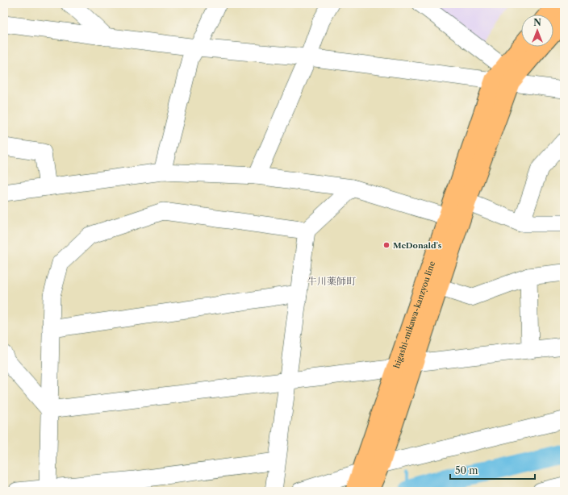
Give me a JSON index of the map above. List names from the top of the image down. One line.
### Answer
{"streets":{"main road":["higashi-mikawa-kanzyou line"]},"districts":["牛川薬師町"],"places":["McDonald's"],"scale_bar":"50 m","north":"top"}
